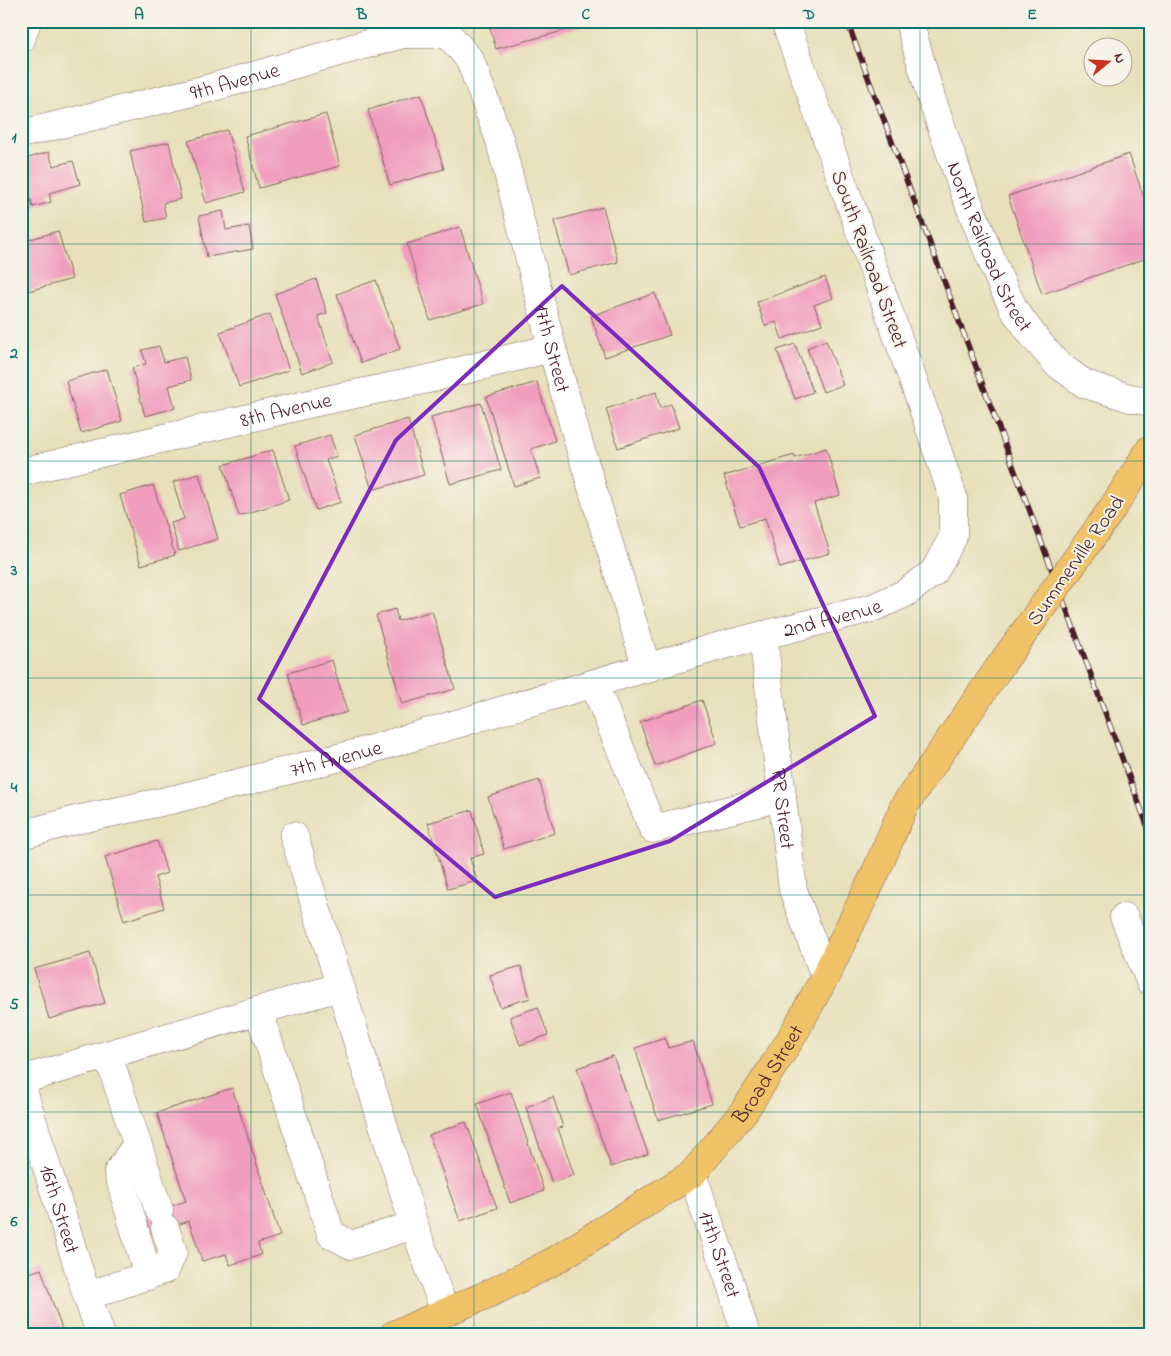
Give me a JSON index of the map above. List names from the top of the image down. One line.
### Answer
{"streets":{"main road":["Summerville Road","Broad Street"],"street":["9th Avenue","North Railroad Street","South Railroad Street","17th Street","8th Avenue","2nd Avenue","7th Avenue","RR Street","16th Street"]},"crossings":[["9th Avenue","17th Street"],["South Railroad Street","2nd Avenue"],["17th Street","8th Avenue"],["17th Street","2nd Avenue"],["17th Street","7th Avenue"],["17th Street","Broad Street"],["Summerville Road","Broad Street"],["2nd Avenue","7th Avenue"],["2nd Avenue","RR Street"],["RR Street","Broad Street"]],"north":"right","grid":{"columns":["A","B","C","D","E"],"rows":["1","2","3","4","5","6"]}}
